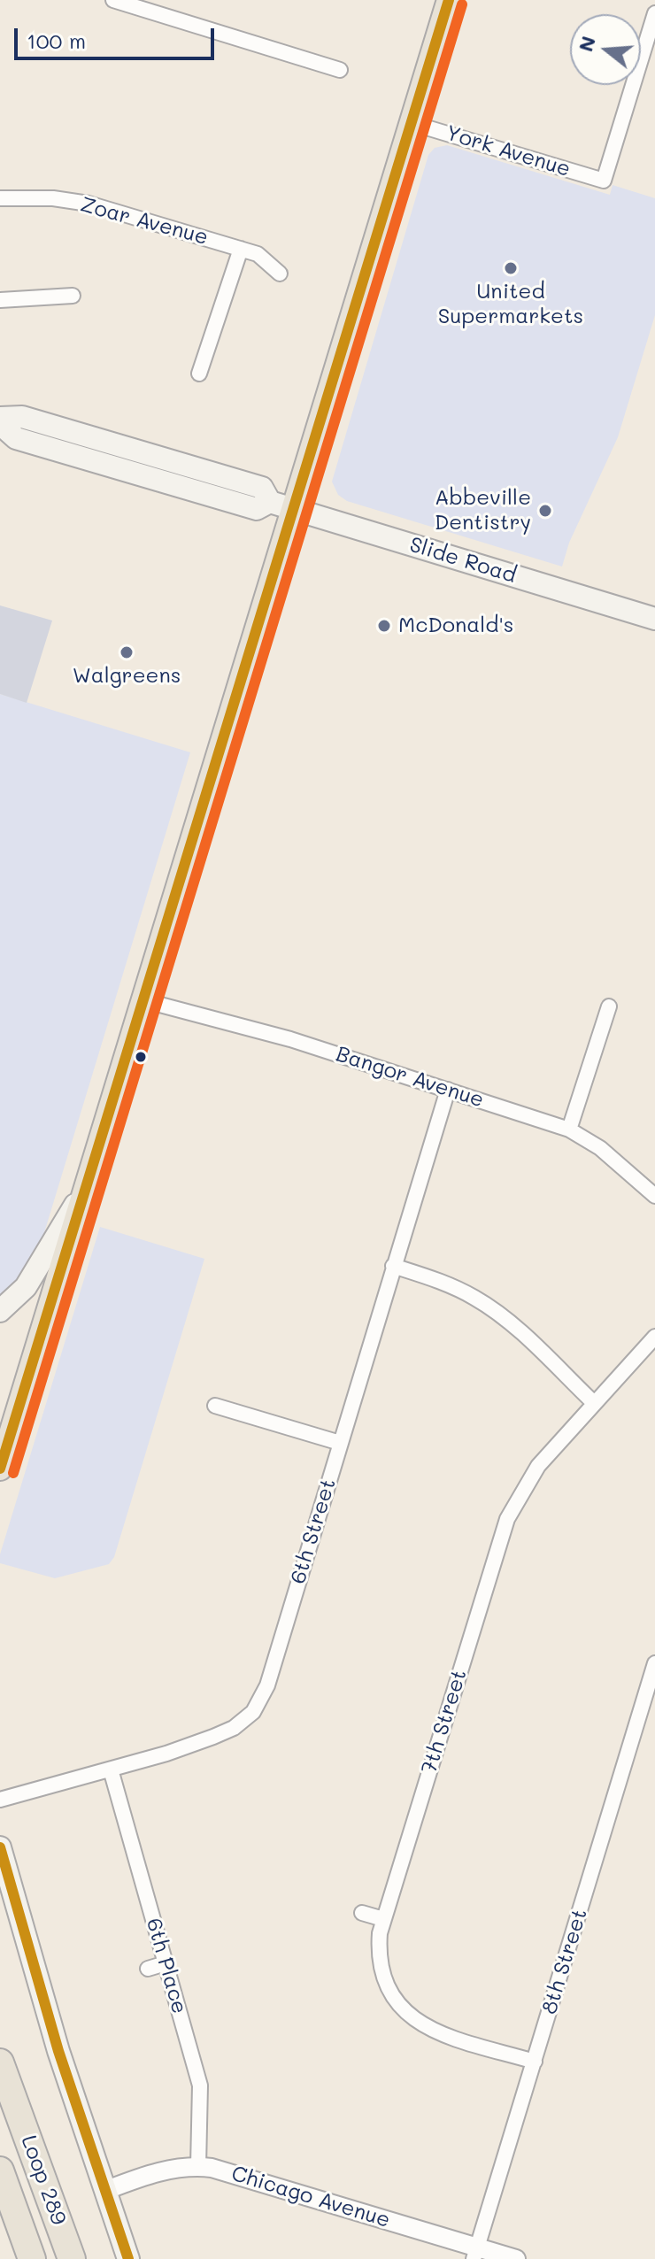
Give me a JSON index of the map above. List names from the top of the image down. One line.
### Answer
{"streets":{"highway":["Loop 289"],"main road":["Slide Road"],"street":["York Avenue","Zoar Avenue","Bangor Avenue","6th Street","7th Street","8th Street","6th Place","Chicago Avenue"]},"crossings":[["Bangor Avenue","6th Street"],["6th Street","6th Place"],["7th Street","8th Street"],["8th Street","Chicago Avenue"],["6th Place","Chicago Avenue"]],"places":["United Supermarkets","Abbeville Dentistry","McDonald's","Walgreens"],"scale_bar":"100 m","north":"left"}
